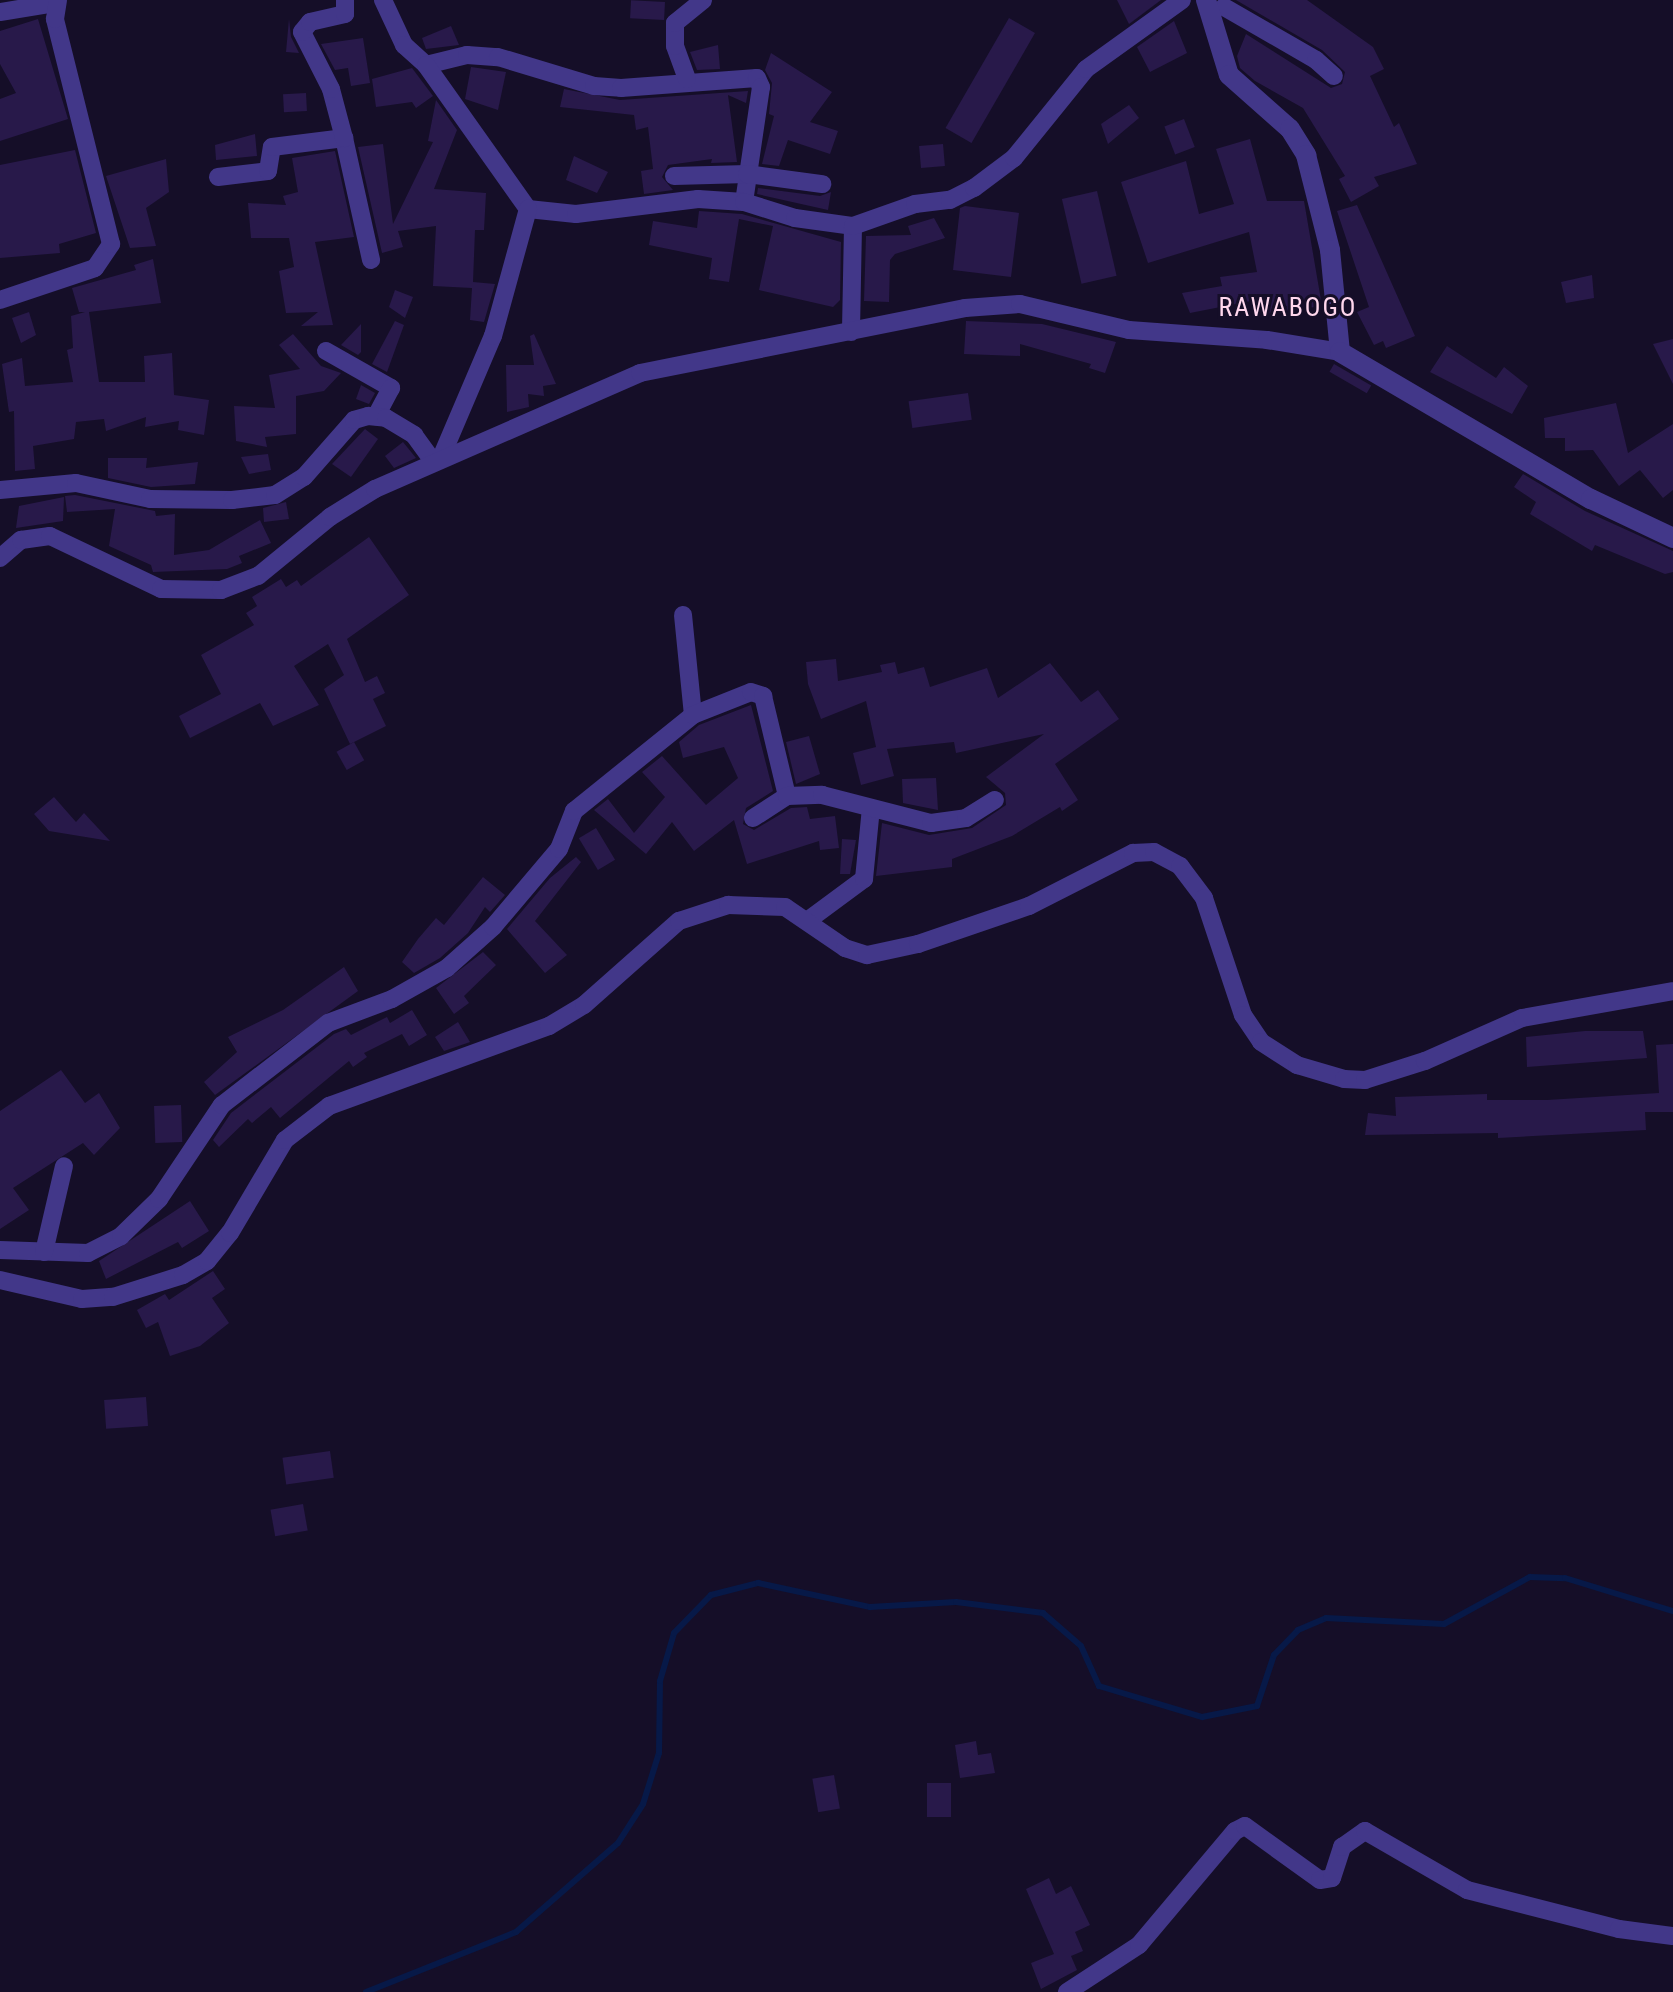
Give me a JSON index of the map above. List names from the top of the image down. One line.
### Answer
{"districts":["RAWABOGO"]}
